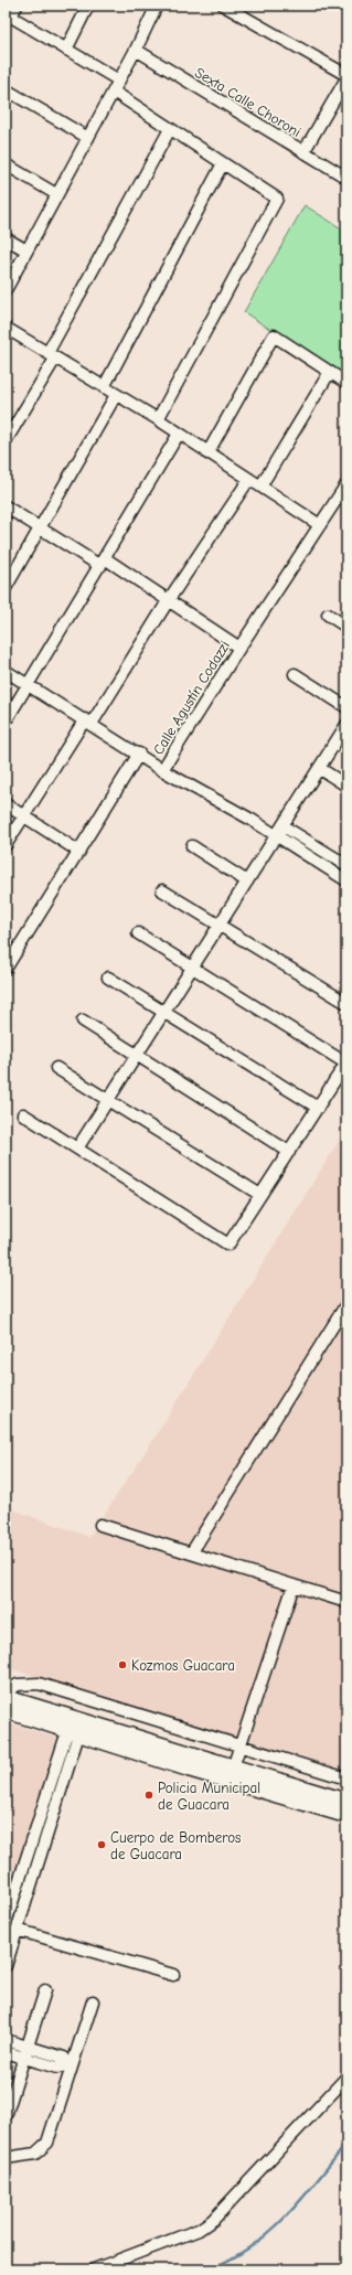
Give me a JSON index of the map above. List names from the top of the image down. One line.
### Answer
{"streets":{"street":["Sexta Calle Choroni","Calle Agustín Codazzi"]},"places":["Kozmos Guacara","Policia Municipal de Guacara","Cuerpo de Bomberos de Guacara"]}
